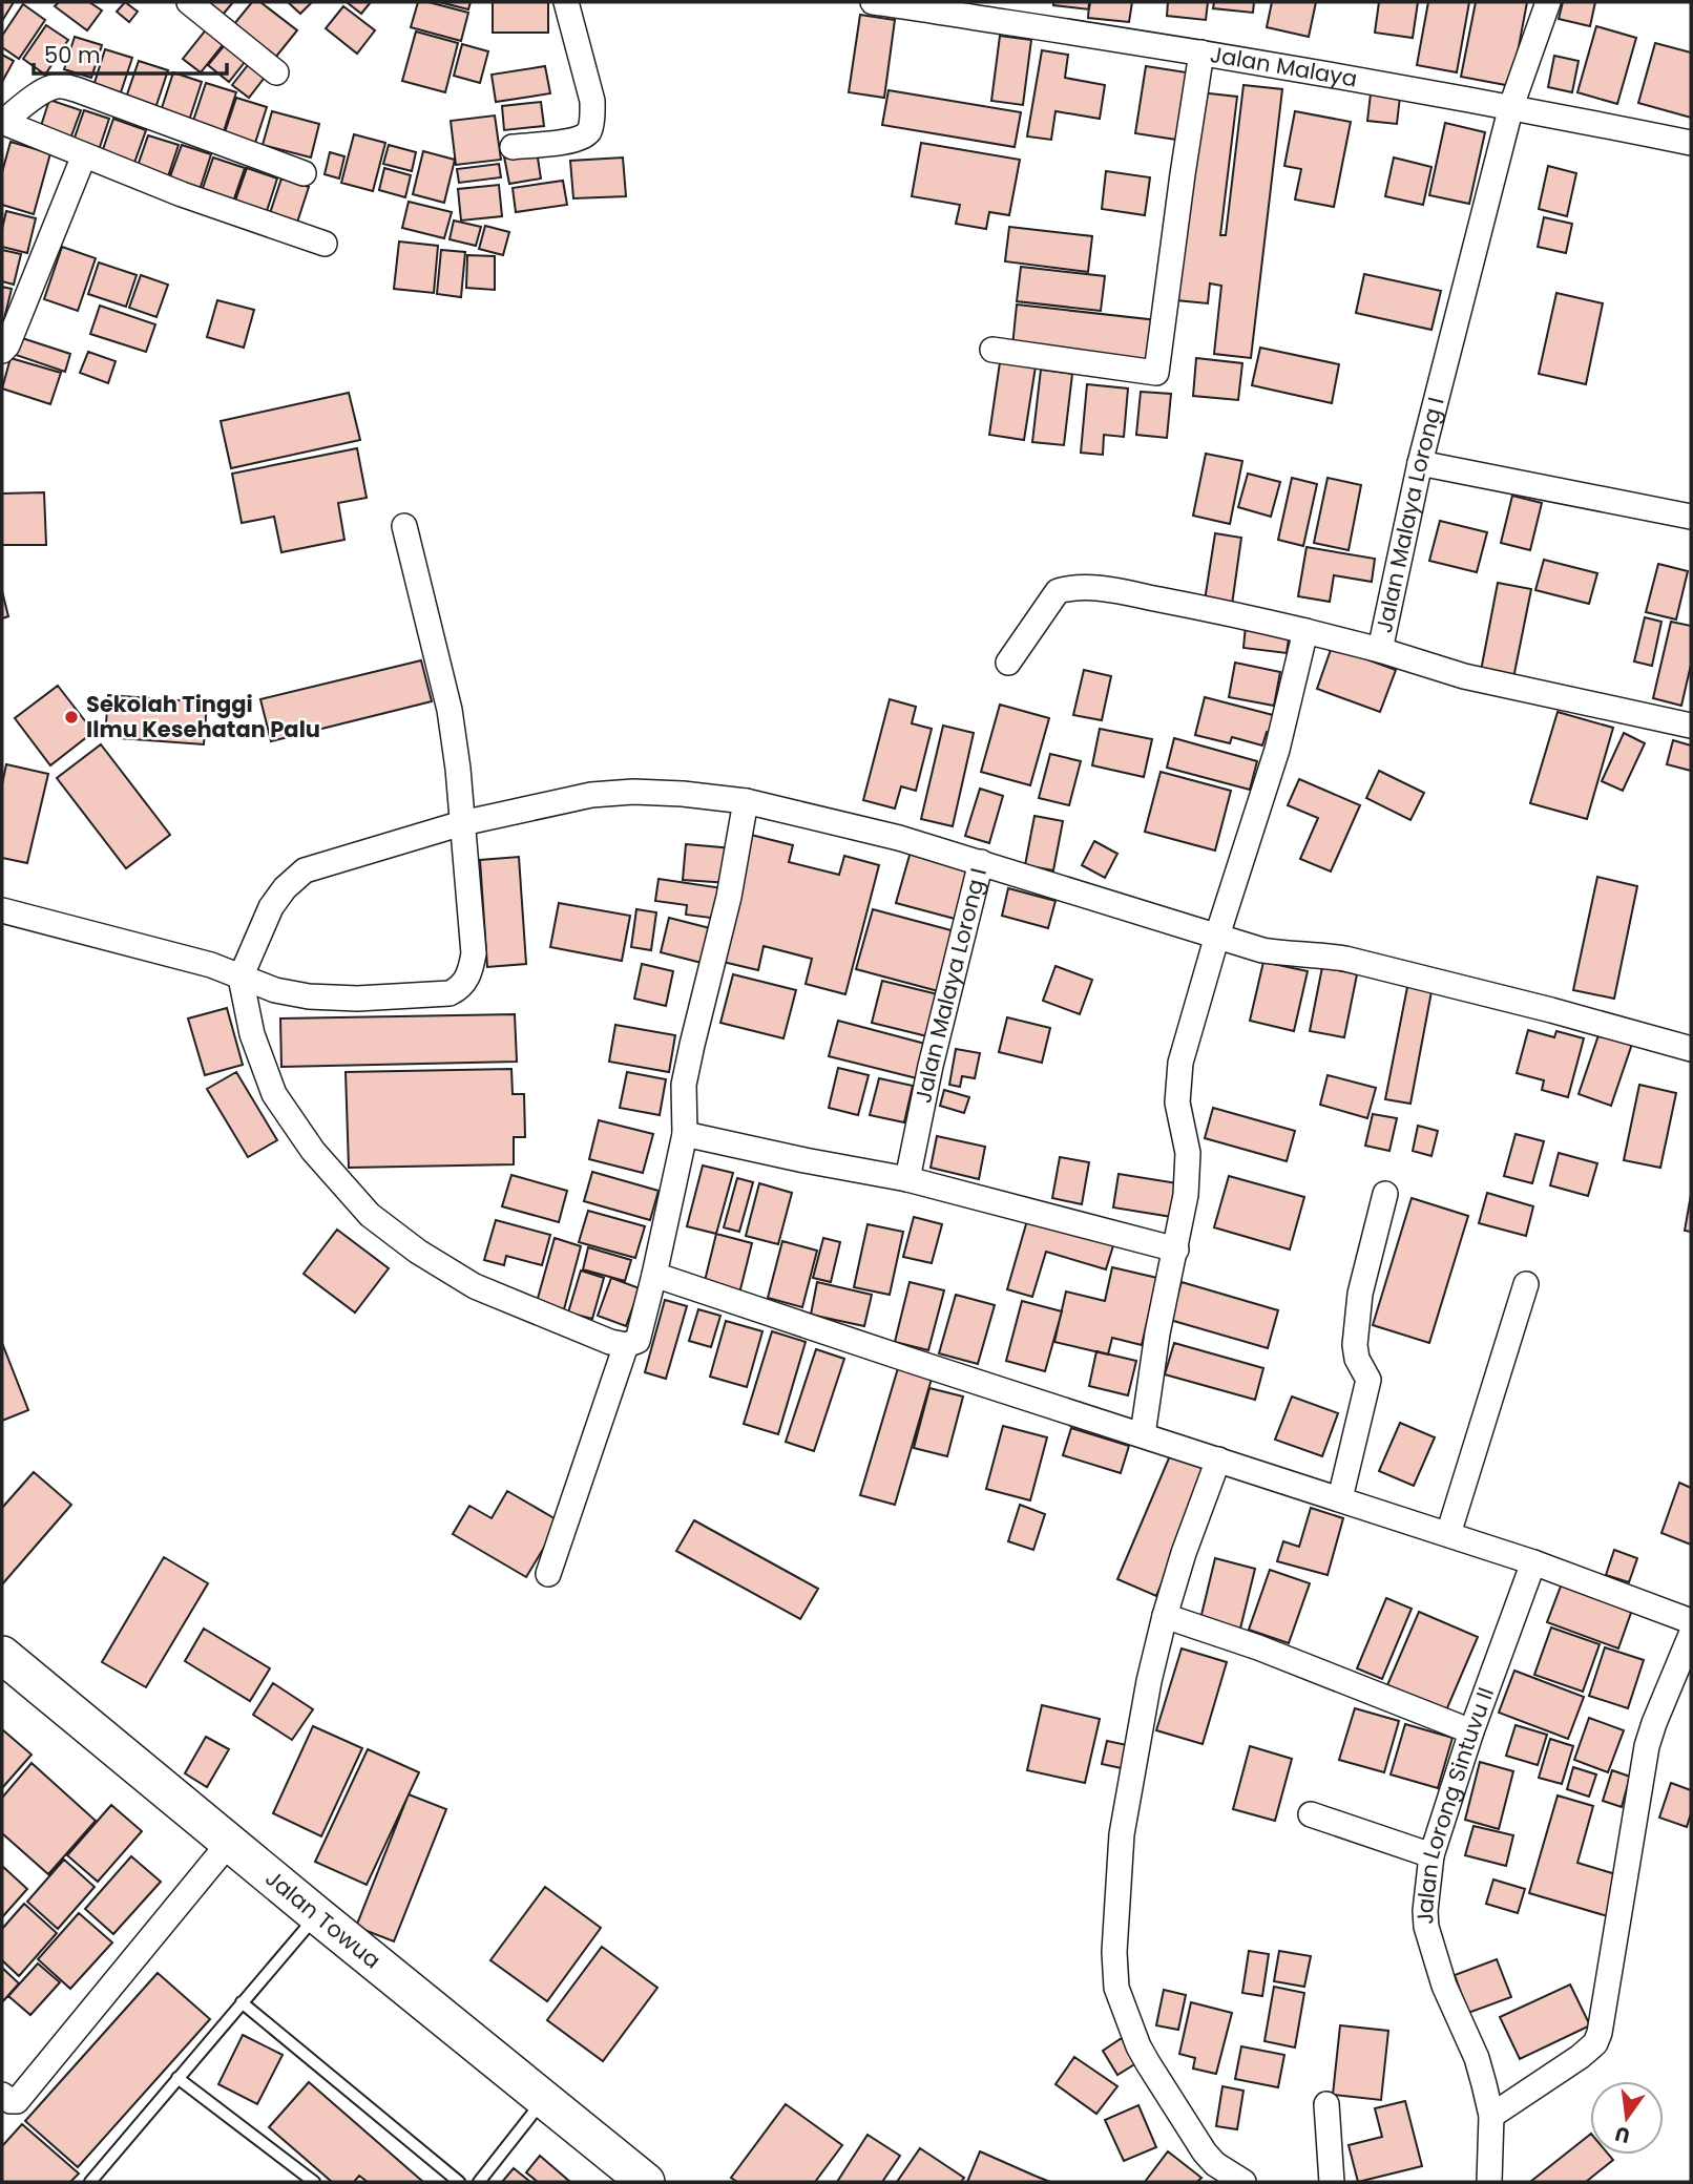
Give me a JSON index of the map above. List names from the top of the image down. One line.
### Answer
{"streets":{"main road":["Jalan Towua"],"street":["Jalan Malaya","Jalan Malaya Lorong I","Jalan Lorong Sintuvu II"]},"crossings":[["Jalan Malaya","Jalan Malaya Lorong I"]],"places":["Sekolah Tinggi Ilmu Kesehatan Palu"],"scale_bar":"50 m","north":"bottom"}
